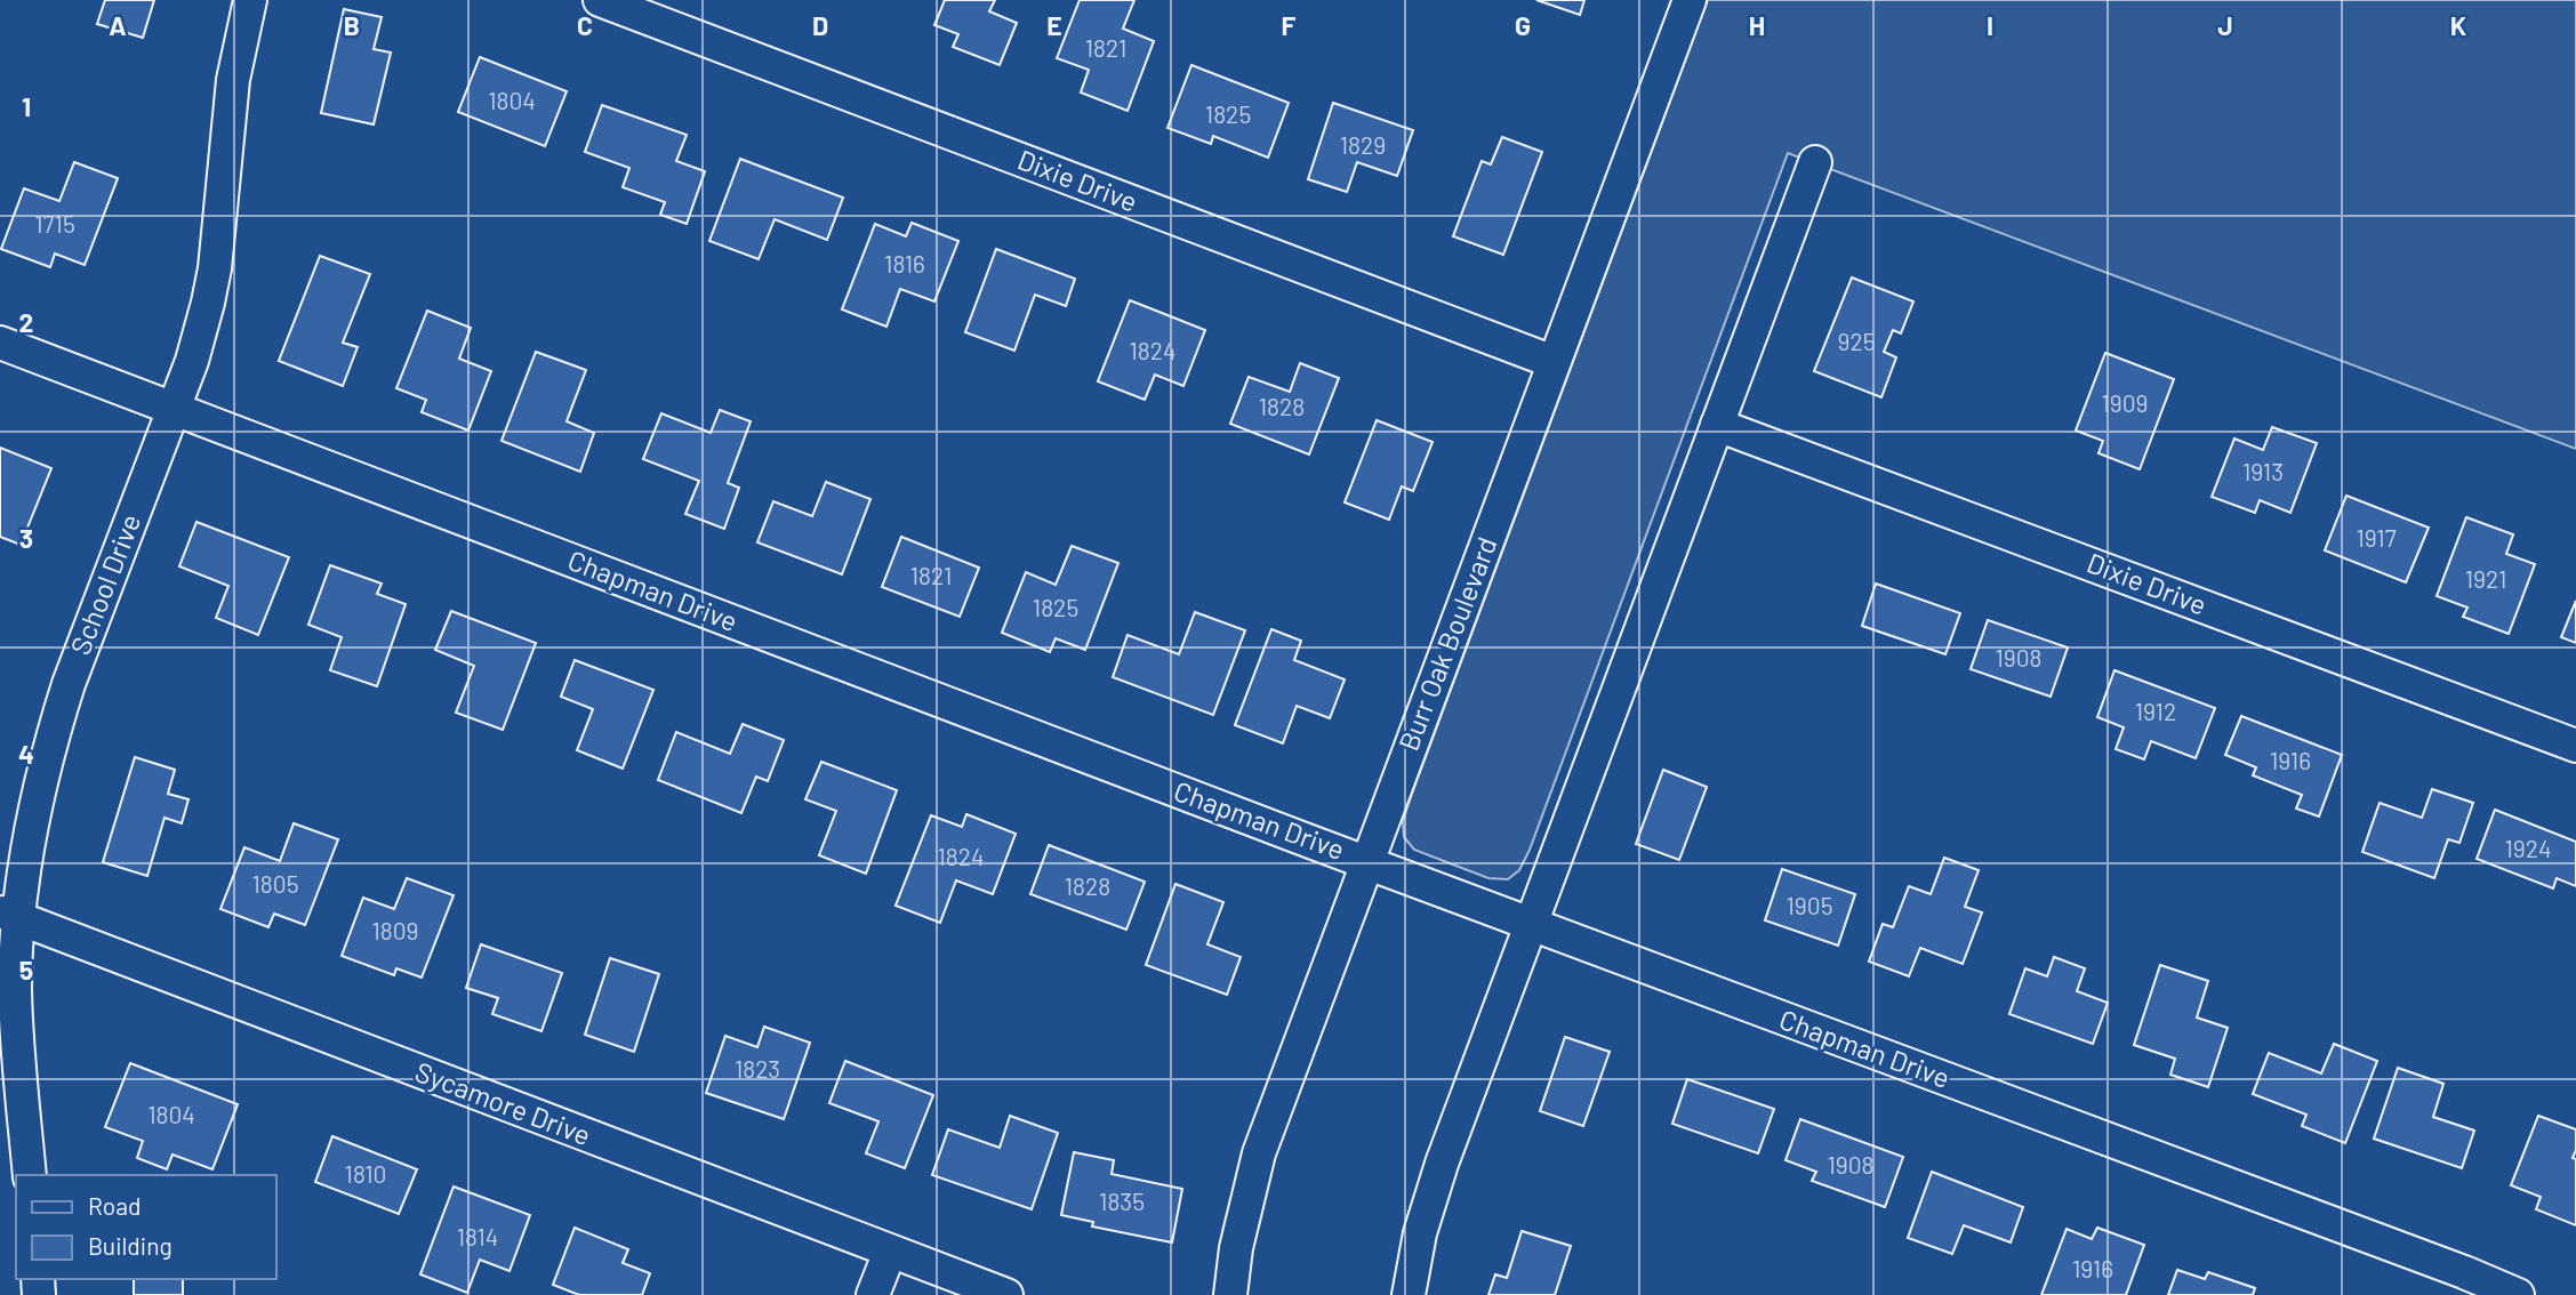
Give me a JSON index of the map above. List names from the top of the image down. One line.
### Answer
{"streets":{"street":["Dixie Drive","School Drive","Chapman Drive","Burr Oak Boulevard","Sycamore Drive"]},"crossings":[["Dixie Drive","Burr Oak Boulevard"],["School Drive","Chapman Drive"],["School Drive","Sycamore Drive"],["Chapman Drive","Burr Oak Boulevard"]],"house_numbers":["1821","1804","1825","1829","1715","1816","925","1824","1909","1828","1913","1917","1821","1921","1825","1908","1912","1916","1924","1824","1805","1828","1905","1809","1823","1804","1908","1810","1835","1814","1916"],"legend":["Road","Building"],"grid":{"columns":["A","B","C","D","E","F","G","H","I","J","K"],"rows":["1","2","3","4","5"]}}
